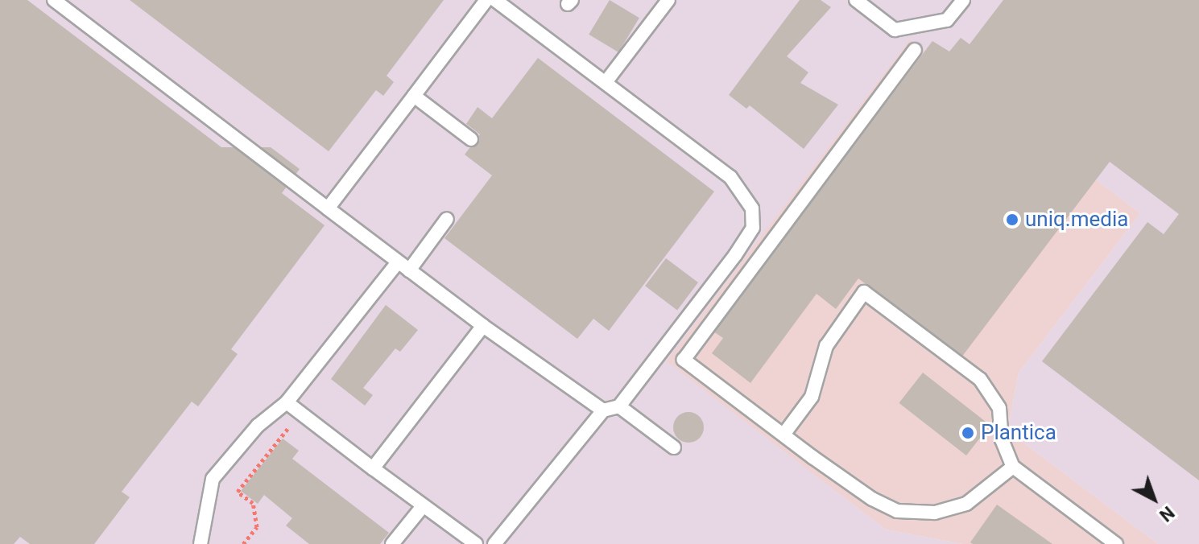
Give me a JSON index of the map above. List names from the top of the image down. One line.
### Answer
{"places":["uniq.media","Plantica"],"north":"bottom right"}
